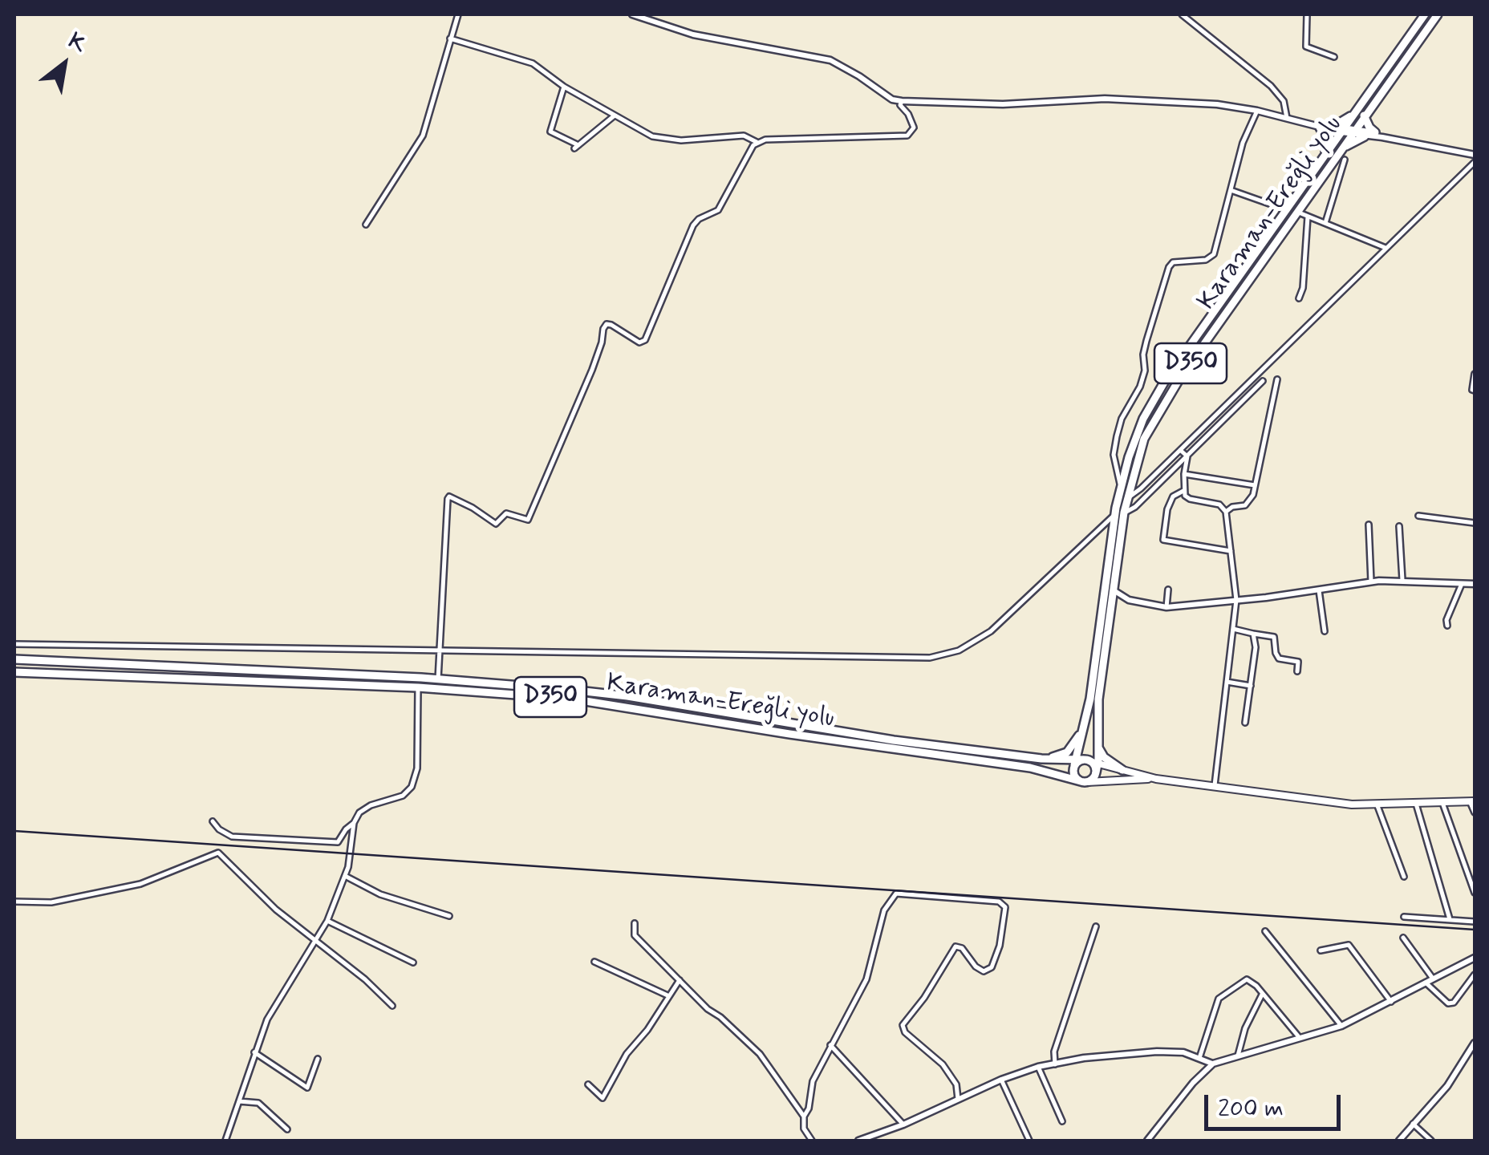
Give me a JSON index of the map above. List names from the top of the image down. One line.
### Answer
{"streets":{"highway":["Karaman-Ereğli yolu","D350"]},"crossings":[["Karaman-Ereğli yolu","D350"]],"scale_bar":"200 m","north":"top right"}
